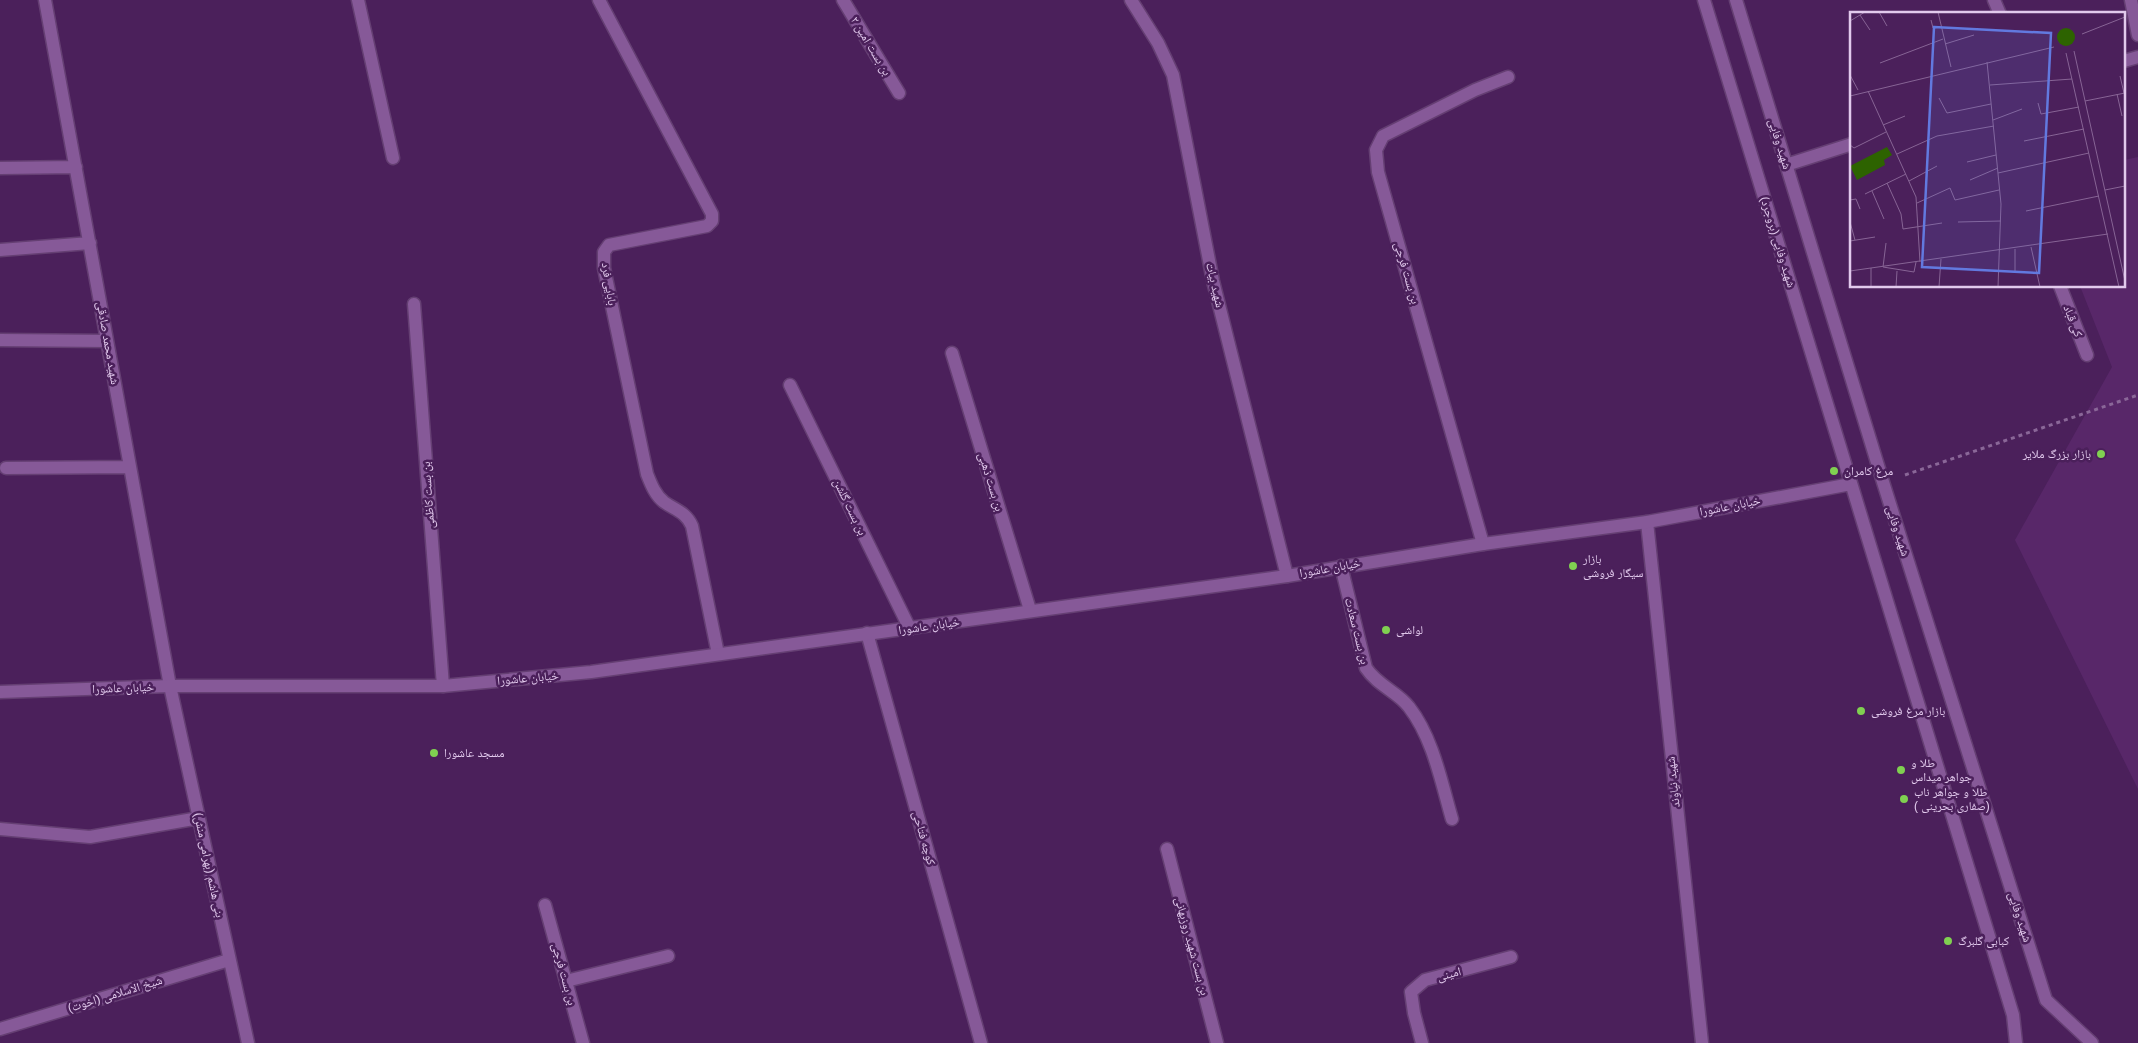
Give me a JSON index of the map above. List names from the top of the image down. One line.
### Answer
{"streets":{"street":["بن بست امین ۲","شهید وفایی","شهید وفایی (بروجرد)","بن بست فرجی","بابایی فرد","شهید بیات","کی قباد","شهید محمد صادقی","بن بست ذهبی","بن بست کاظمی","خیابان عاشورا","بن بست گلشن","بن بست سعادت","شهید نیاوند","کوچه فتاحی","بنی هاشم (بهرامی منش)","بن بست شهید روزبهانی","امینی","شیخ الاسلامی (اخوت)"]},"crossings":[["شهید وفایی (بروجرد)","خیابان عاشورا"],["بن بست فرجی","خیابان عاشورا"],["بابایی فرد","خیابان عاشورا"],["شهید بیات","خیابان عاشورا"],["شهید محمد صادقی","خیابان عاشورا"],["شهید محمد صادقی","بنی هاشم (بهرامی منش)"],["بن بست ذهبی","خیابان عاشورا"],["بن بست کاظمی","خیابان عاشورا"],["خیابان عاشورا","بن بست گلشن"],["خیابان عاشورا","بن بست سعادت"],["خیابان عاشورا","شهید نیاوند"],["خیابان عاشورا","کوچه فتاحی"],["خیابان عاشورا","بنی هاشم (بهرامی منش)"],["بنی هاشم (بهرامی منش)","شیخ الاسلامی (اخوت)"]],"places":["بازار بزرگ ملایر","مرغ کامران","بازار سیگار فروشی","لواشی","بازار مرغ فروشی","مسجد عاشورا","طلا و جواهر میداس","طلا و جواهر ناب ( صفاری بحرینی)","کبابی گلبرگ"]}
